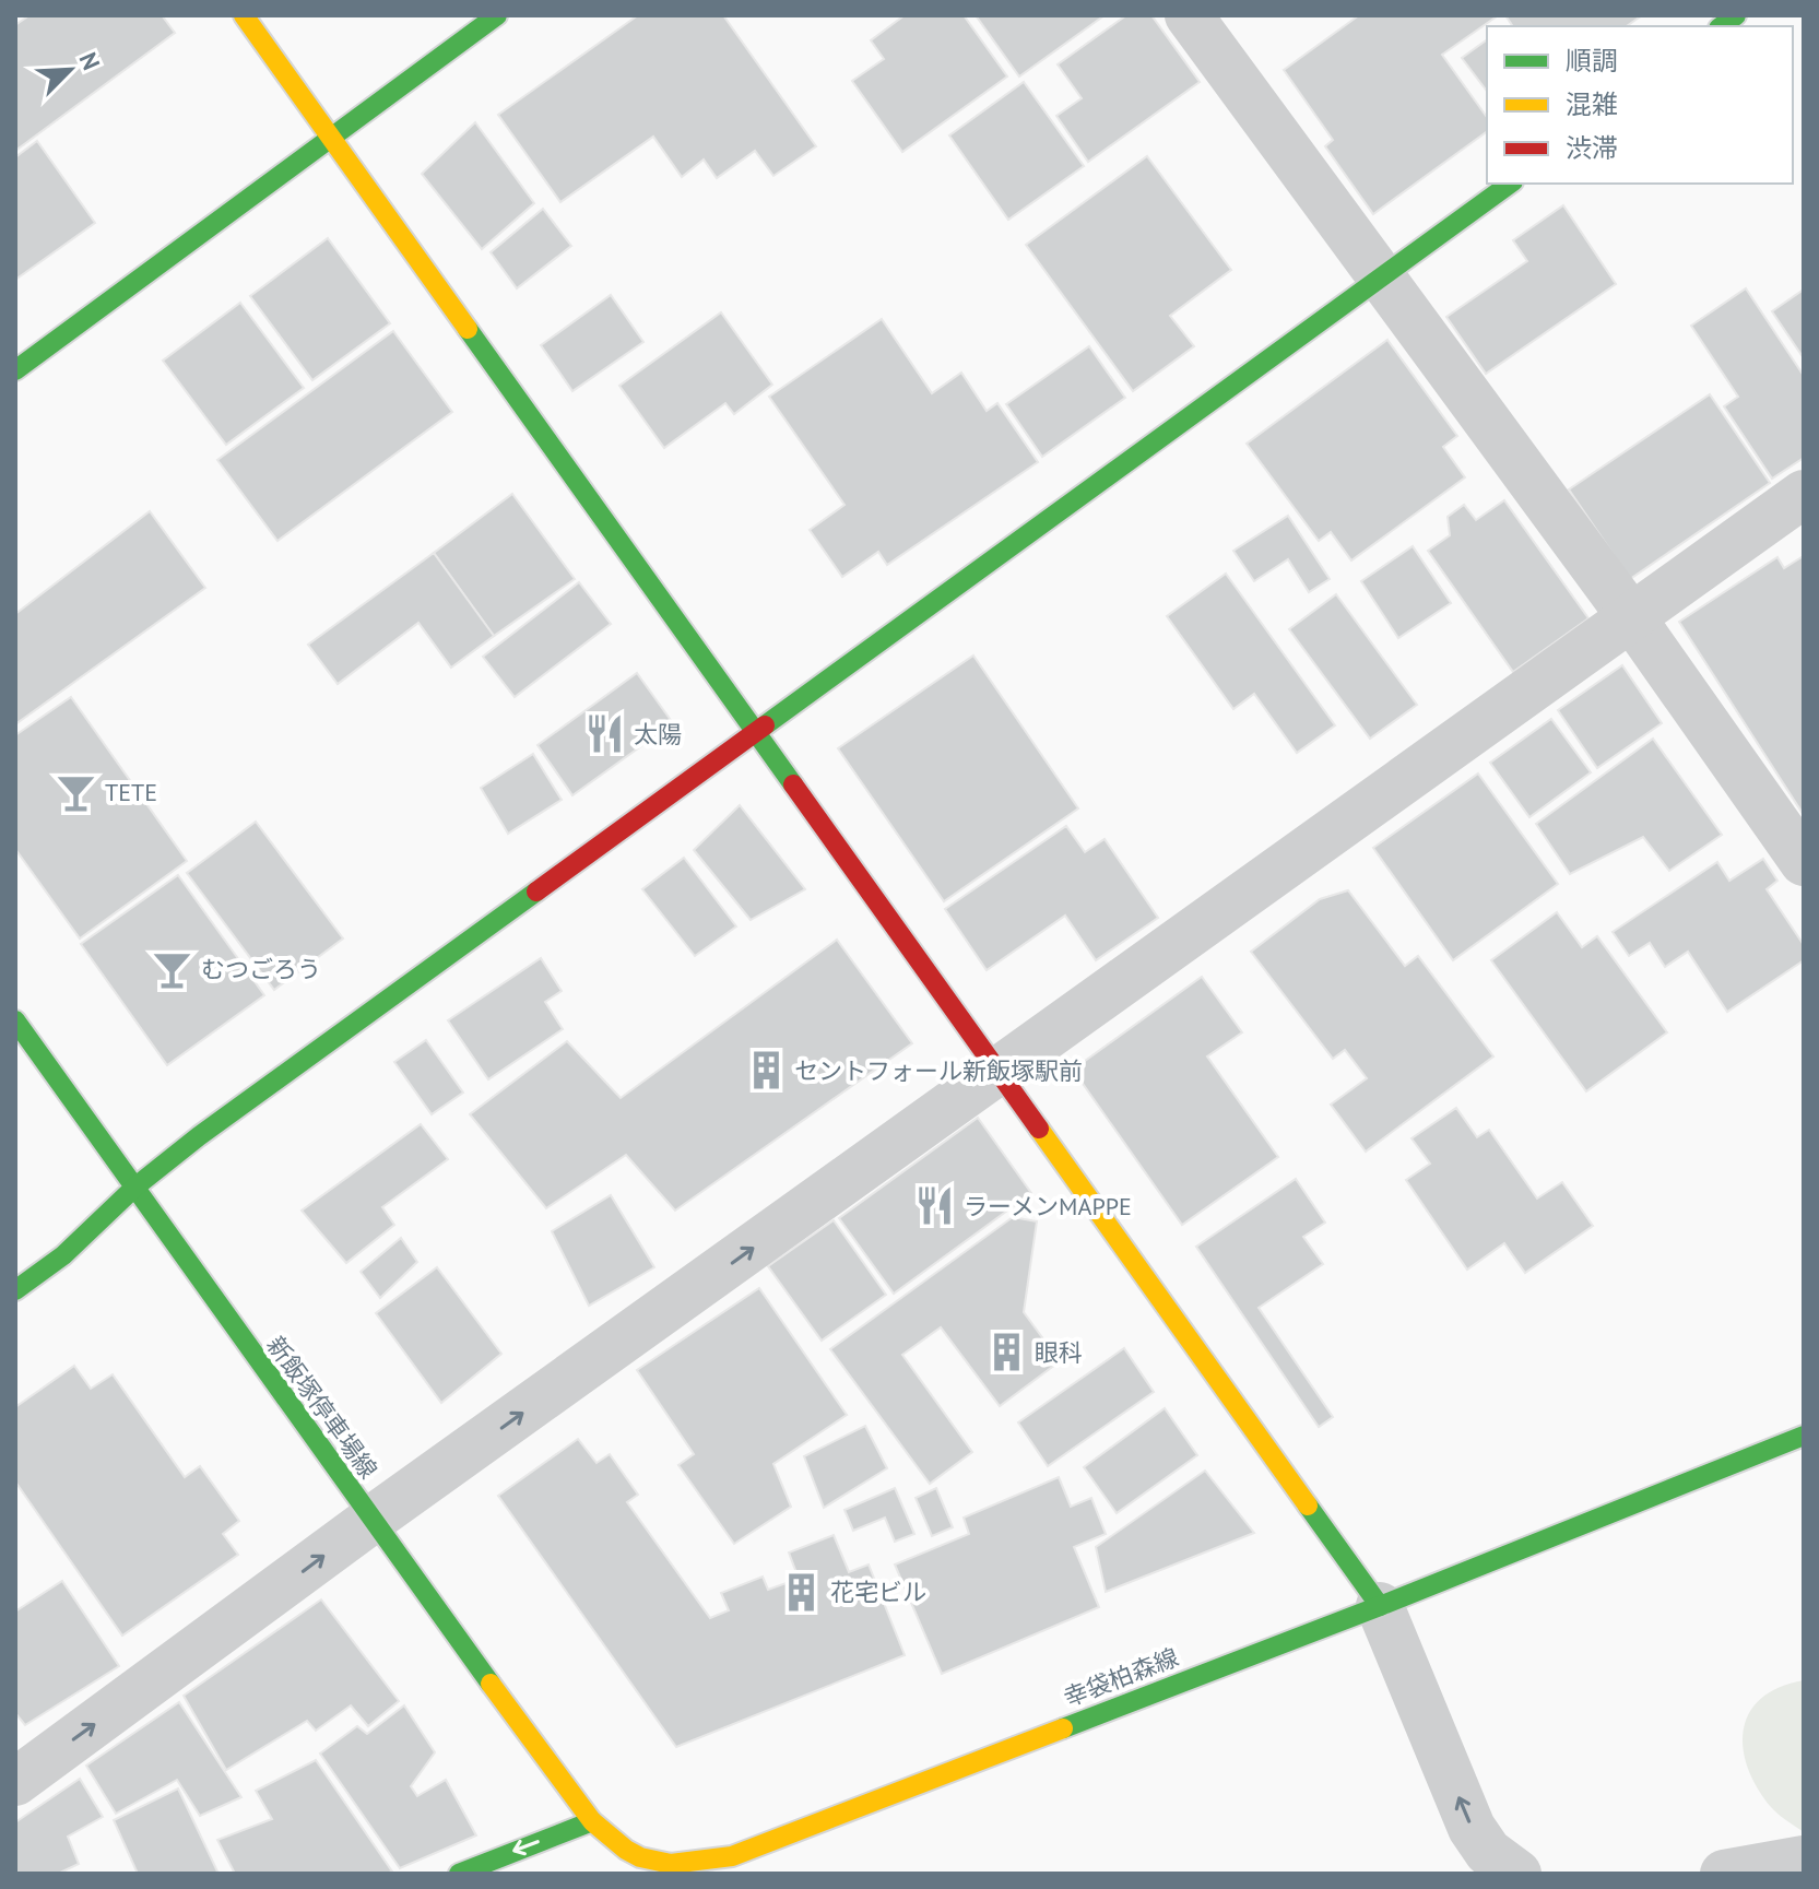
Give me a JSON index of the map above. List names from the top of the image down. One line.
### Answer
{"streets":{"street":["新飯塚停車場線","幸袋柏森線"]},"crossings":[["新飯塚停車場線","幸袋柏森線"]],"places":{"restaurant":["太陽","ラーメンMAPPE"],"bar":["TETE","むつごろう"],"building":["セントフォール新飯塚駅前","眼科","花宅ビル"]},"legend":["順調","混雑","渋滞"],"north":"top right"}
